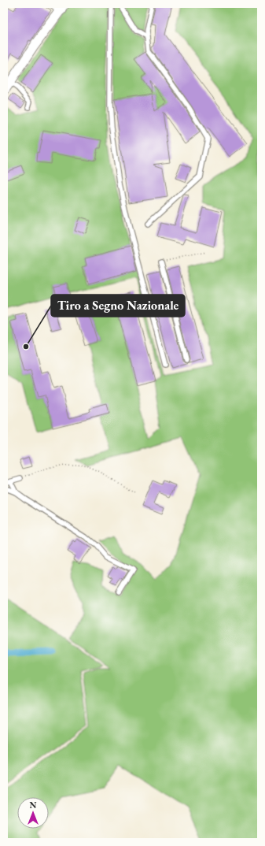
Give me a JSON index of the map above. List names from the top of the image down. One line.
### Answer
{"places":["Tiro a Segno Nazionale"],"north":"top"}
